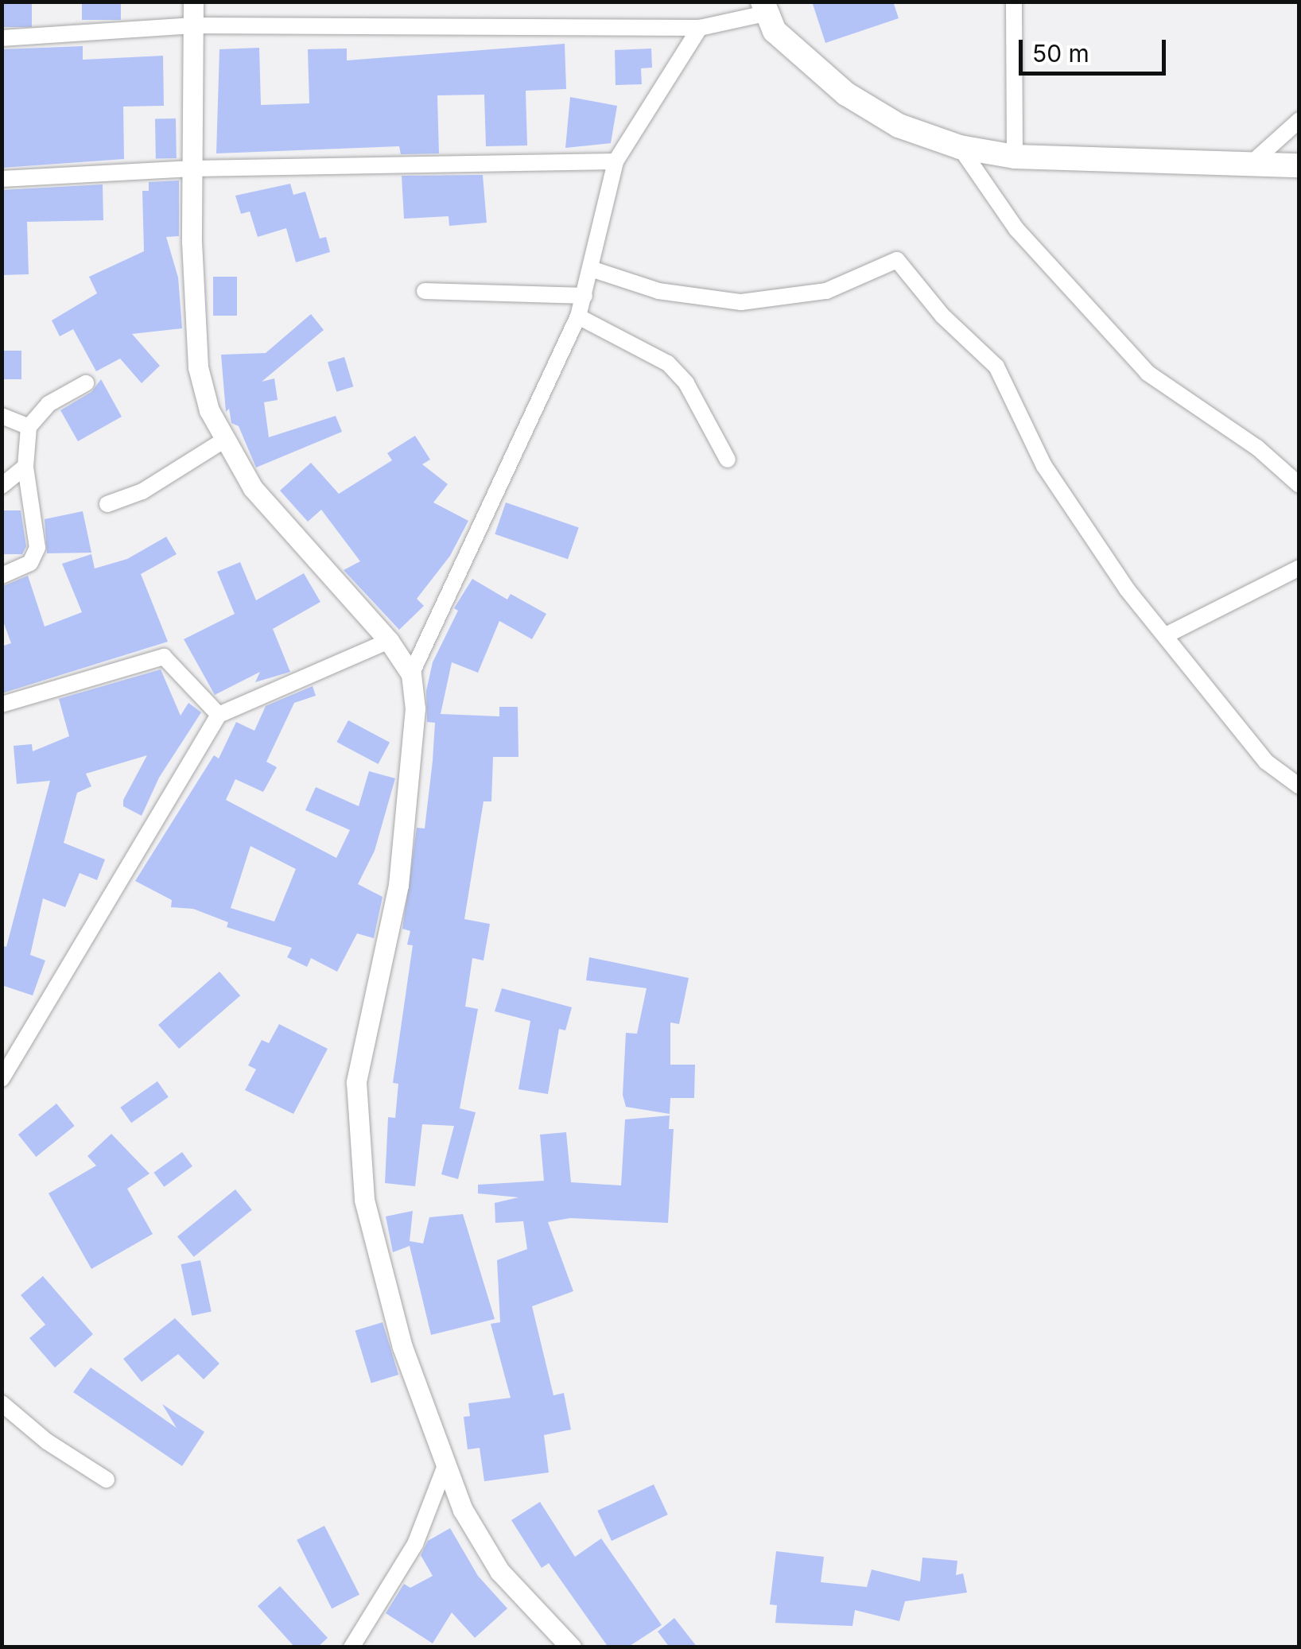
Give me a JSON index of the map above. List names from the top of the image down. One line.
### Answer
{"scale_bar":"50 m"}
